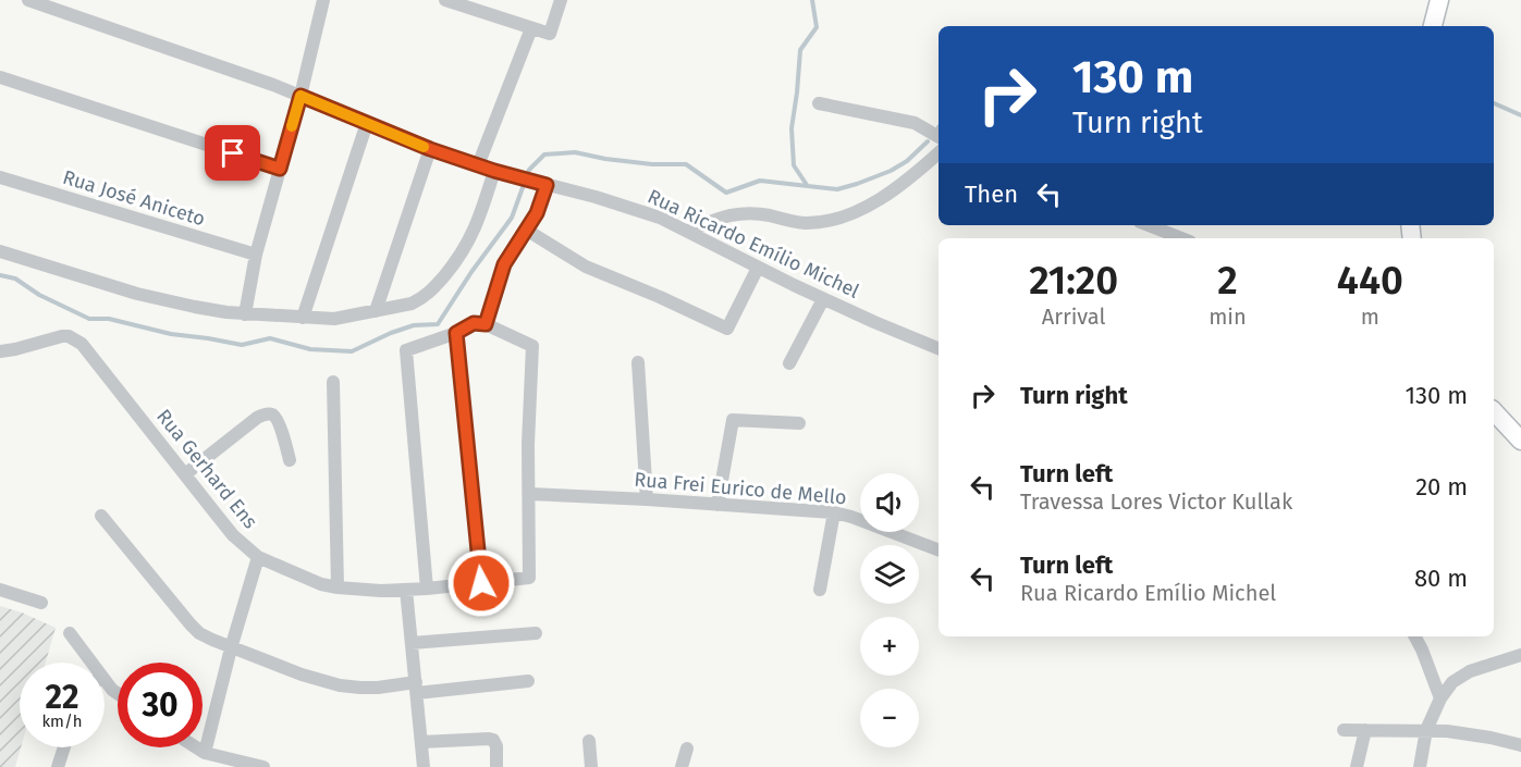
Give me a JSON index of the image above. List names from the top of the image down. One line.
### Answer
{"streets":{"street":["Rua José Aniceto","Rua Ricardo Emílio Michel","Rua Gerhard Ens","Rua Frei Eurico de Mello"]},"crossings":[["Rua Gerhard Ens","Rua Frei Eurico de Mello"]],"page":{"turn":["130 m","Turn right"],"then":"Then","eta":["21:20","Arrival","2","min","440","m"],"list":[{"name":"Turn right","value":"130 m"},{"name":"Turn left","note":"Travessa Lores Victor Kullak","value":"20 m"},{"name":"Turn left","note":"Rua Ricardo Emílio Michel","value":"80 m"}],"map_buttons":["+","−"],"speed":"22 km/h","limit":"30"}}
